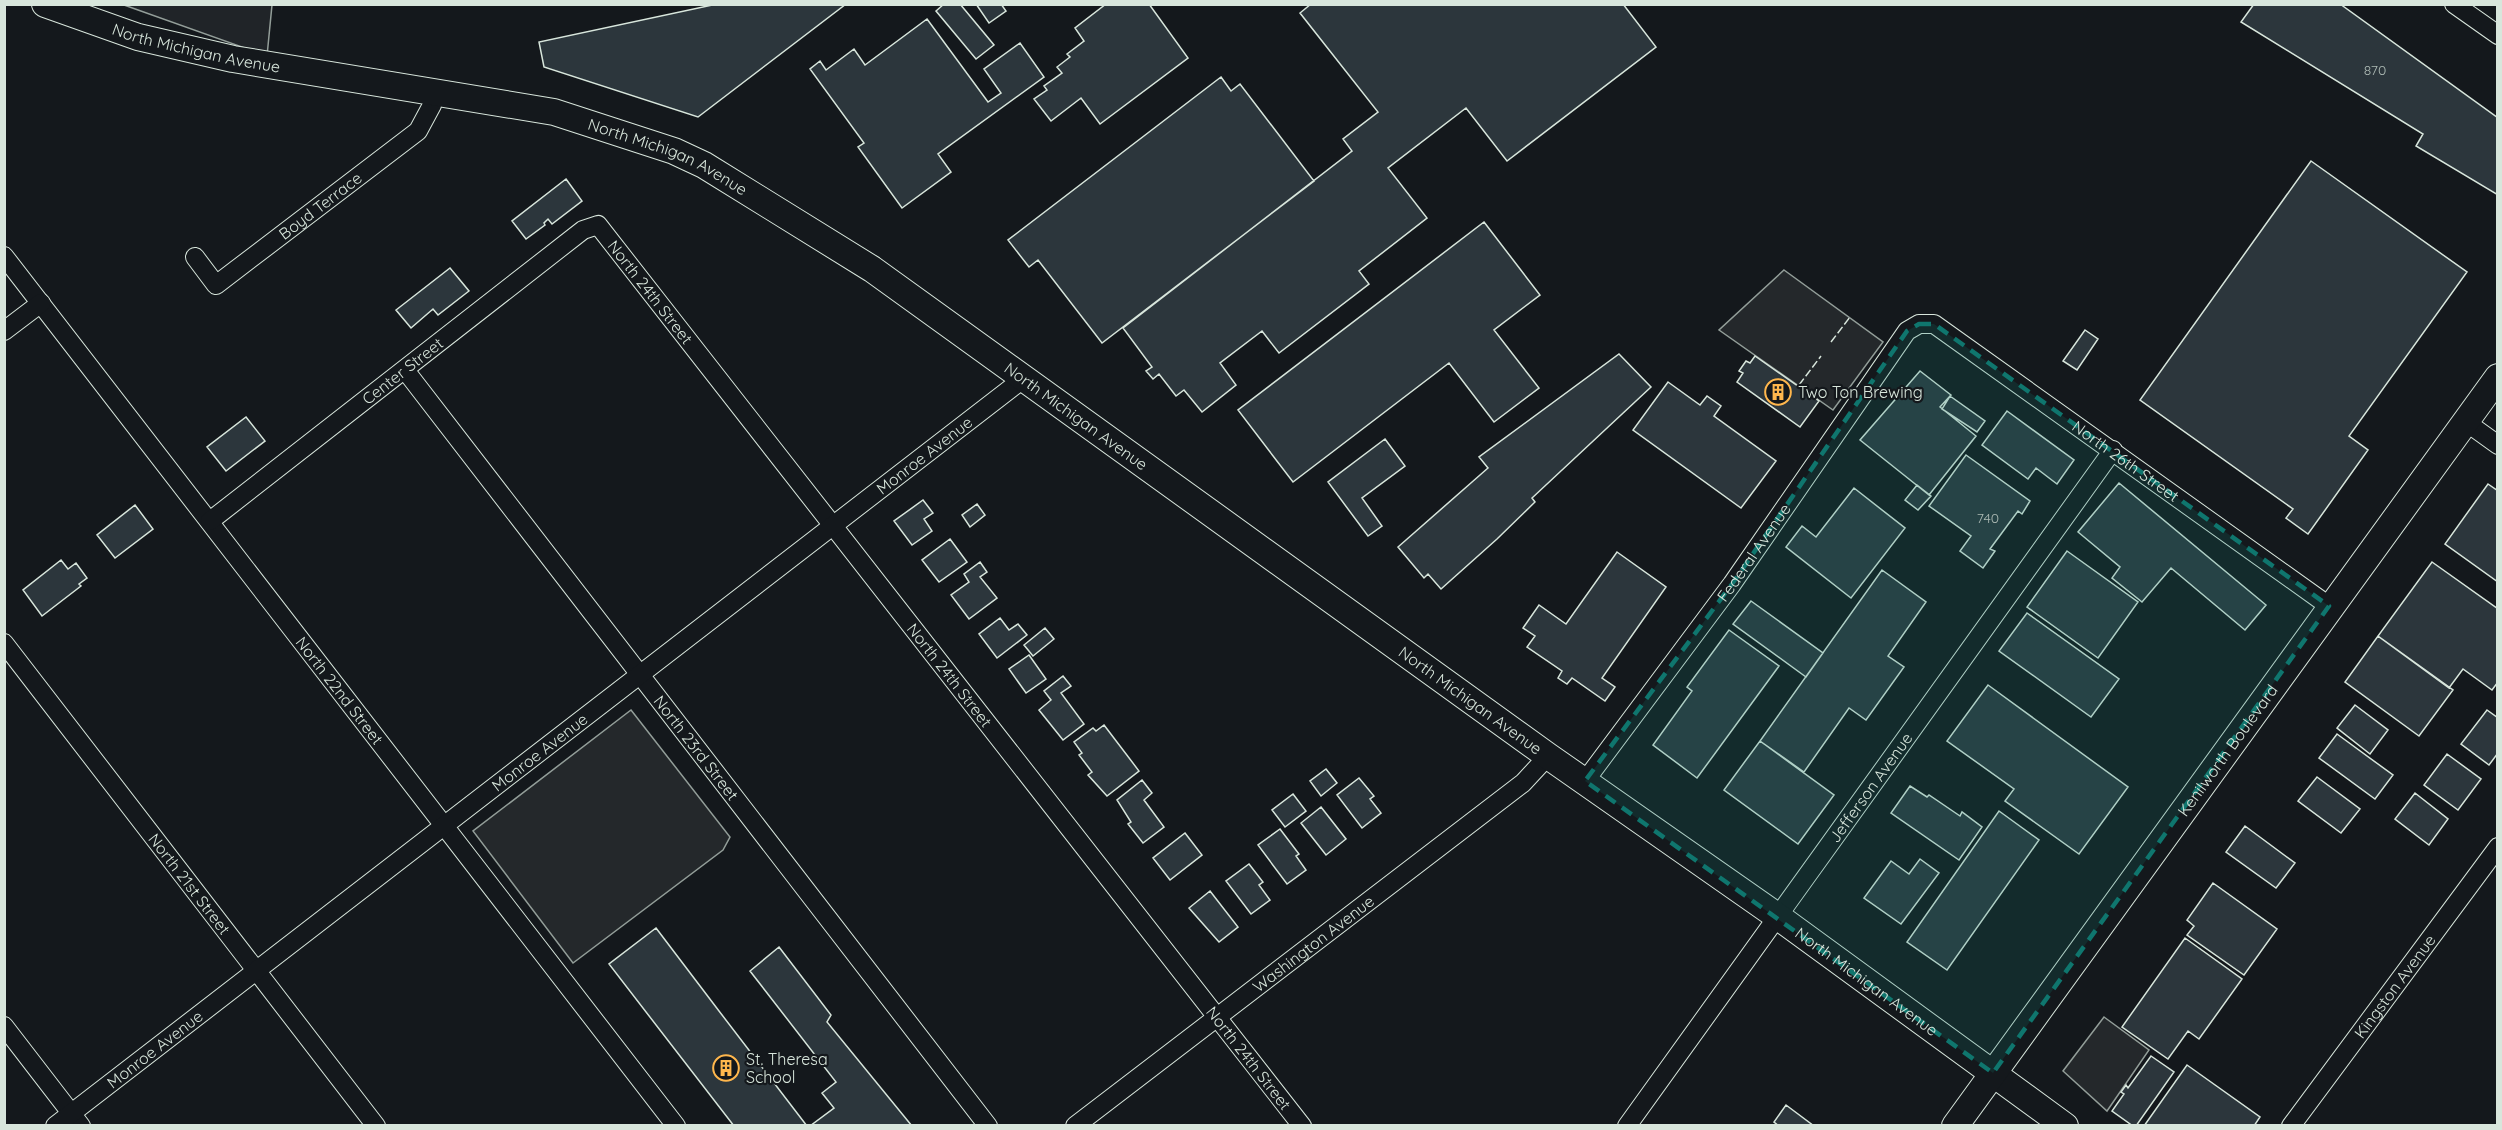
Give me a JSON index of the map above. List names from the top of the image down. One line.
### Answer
{"streets":{"street":["North Michigan Avenue","Boyd Terrace","North 24th Street","Center Street","Monroe Avenue","North 26th Street","Federal Avenue","North 22nd Street","North 23rd Street","Kenilworth Boulevard","Jefferson Avenue","North 21st Street","Washington Avenue","Kingston Avenue"]},"crossings":[["North Michigan Avenue","Boyd Terrace"],["North Michigan Avenue","Monroe Avenue"],["North Michigan Avenue","Federal Avenue"],["North Michigan Avenue","Kenilworth Boulevard"],["North Michigan Avenue","Jefferson Avenue"],["North Michigan Avenue","Washington Avenue"],["North 24th Street","Center Street"],["North 24th Street","Monroe Avenue"],["North 24th Street","Washington Avenue"],["Center Street","North 22nd Street"],["Center Street","North 23rd Street"],["Monroe Avenue","North 22nd Street"],["Monroe Avenue","North 23rd Street"],["Monroe Avenue","North 21st Street"],["North 26th Street","Federal Avenue"],["North 26th Street","Kenilworth Boulevard"],["North 26th Street","Jefferson Avenue"]],"places":{"building":["Two Ton Brewing","St. Theresa School"]},"house_numbers":["870","740"]}
